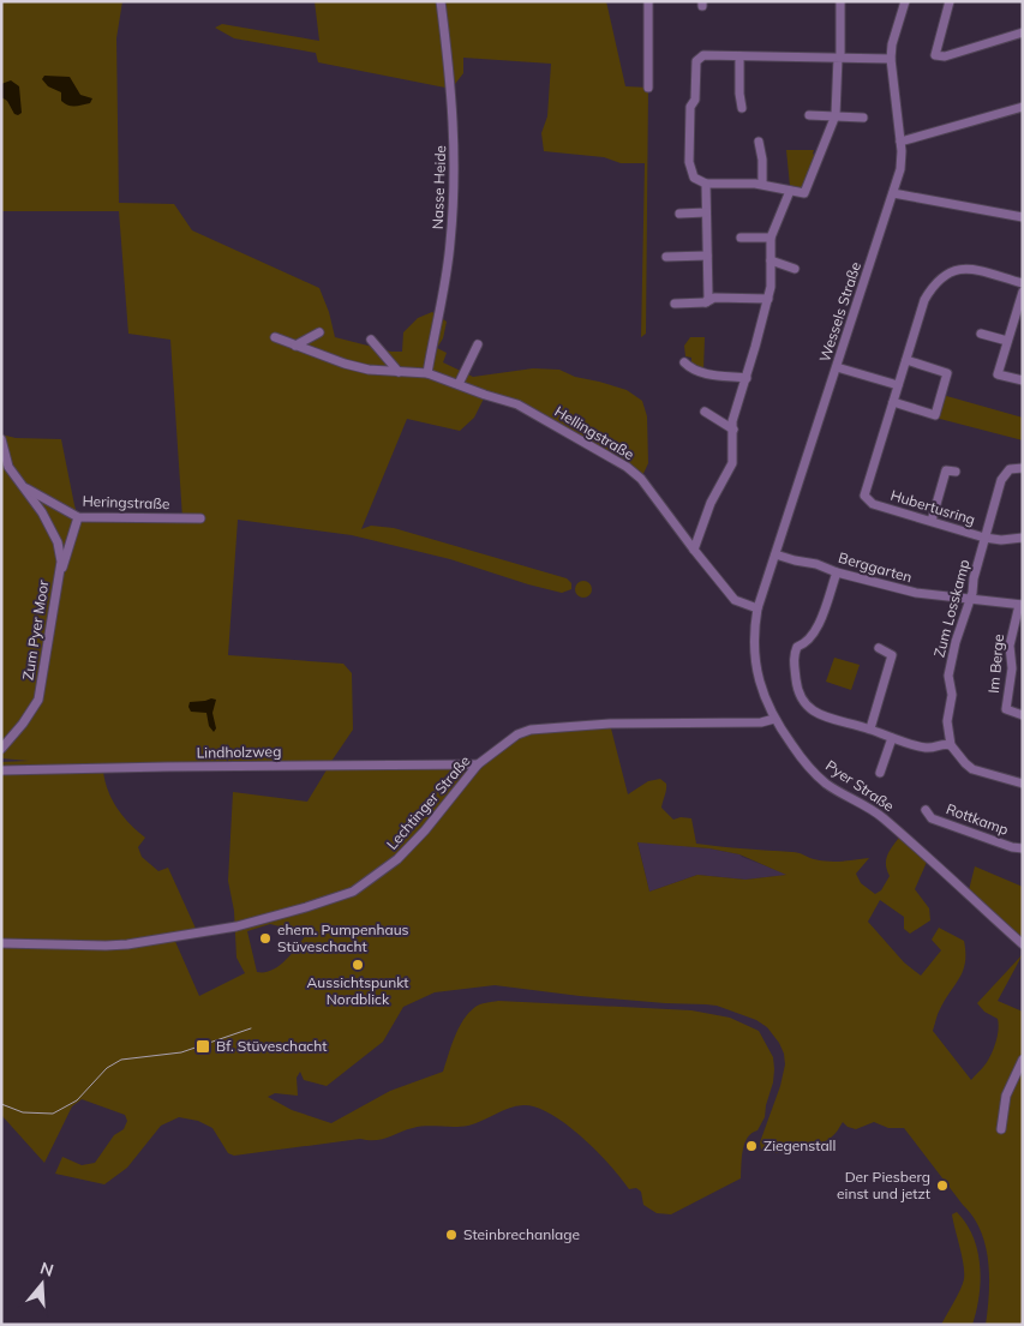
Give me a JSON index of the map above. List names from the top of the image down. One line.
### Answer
{"streets":{"street":["Nasse Heide","Wessels Straße","Hellingstraße","Heringstraße","Hubertusring","Berggarten","Zum Losskamp","Zum Pyer Moor","Im Berge","Lindholzweg","Pyer Straße","Lechtinger Straße","Rottkamp"]},"crossings":[["Nasse Heide","Hellingstraße"],["Wessels Straße","Hellingstraße"],["Wessels Straße","Berggarten"],["Wessels Straße","Pyer Straße"],["Hellingstraße","Pyer Straße"],["Heringstraße","Zum Pyer Moor"],["Hubertusring","Zum Losskamp"],["Berggarten","Zum Losskamp"],["Berggarten","Im Berge"],["Lindholzweg","Lechtinger Straße"],["Pyer Straße","Lechtinger Straße"]],"places":{"other":["ehem. Pumpenhaus Stüveschacht","Aussichtspunkt Nordblick","Ziegenstall","Der Piesberg einst und jetzt","Steinbrechanlage"],"transit":["Bf. Stüveschacht"]},"north":"top"}
